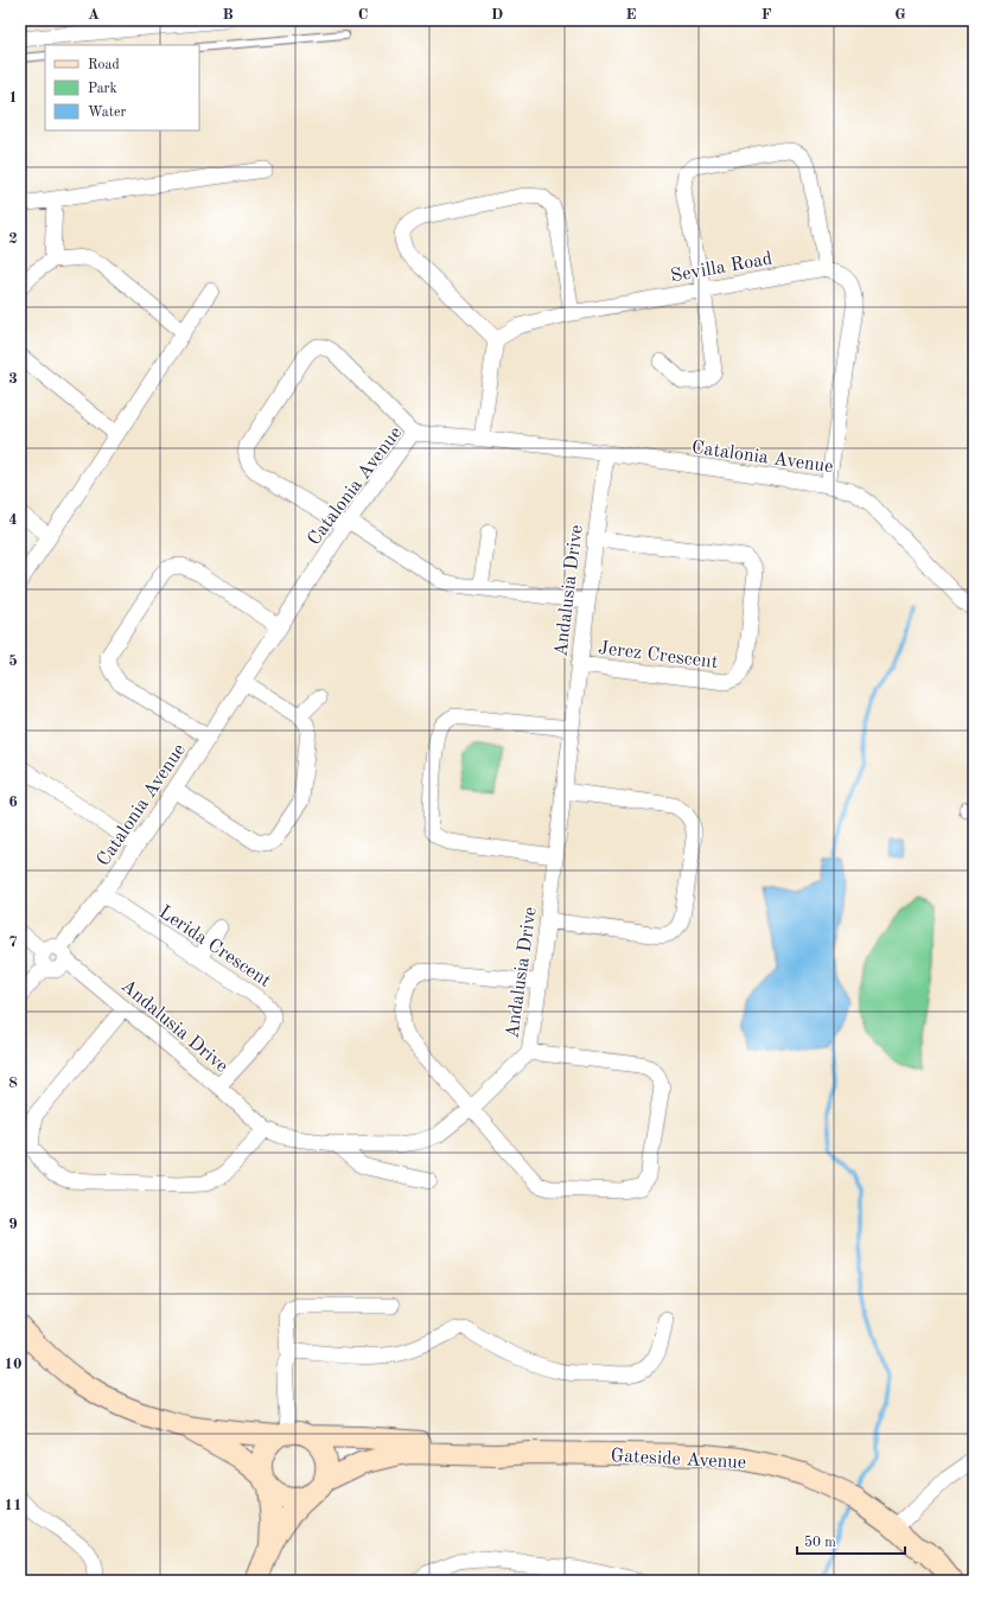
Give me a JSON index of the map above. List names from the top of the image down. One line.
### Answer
{"streets":{"street":["Sevilla Road","Catalonia Avenue","Andalusia Drive","Jerez Crescent","Lerida Crescent","Gateside Avenue"]},"crossings":[["Catalonia Avenue","Andalusia Drive"],["Catalonia Avenue","Lerida Crescent"],["Andalusia Drive","Jerez Crescent"],["Andalusia Drive","Lerida Crescent"]],"legend":["Road","Park","Water"],"scale_bar":"50 m","grid":{"columns":["A","B","C","D","E","F","G"],"rows":["1","2","3","4","5","6","7","8","9","10","11"]}}
